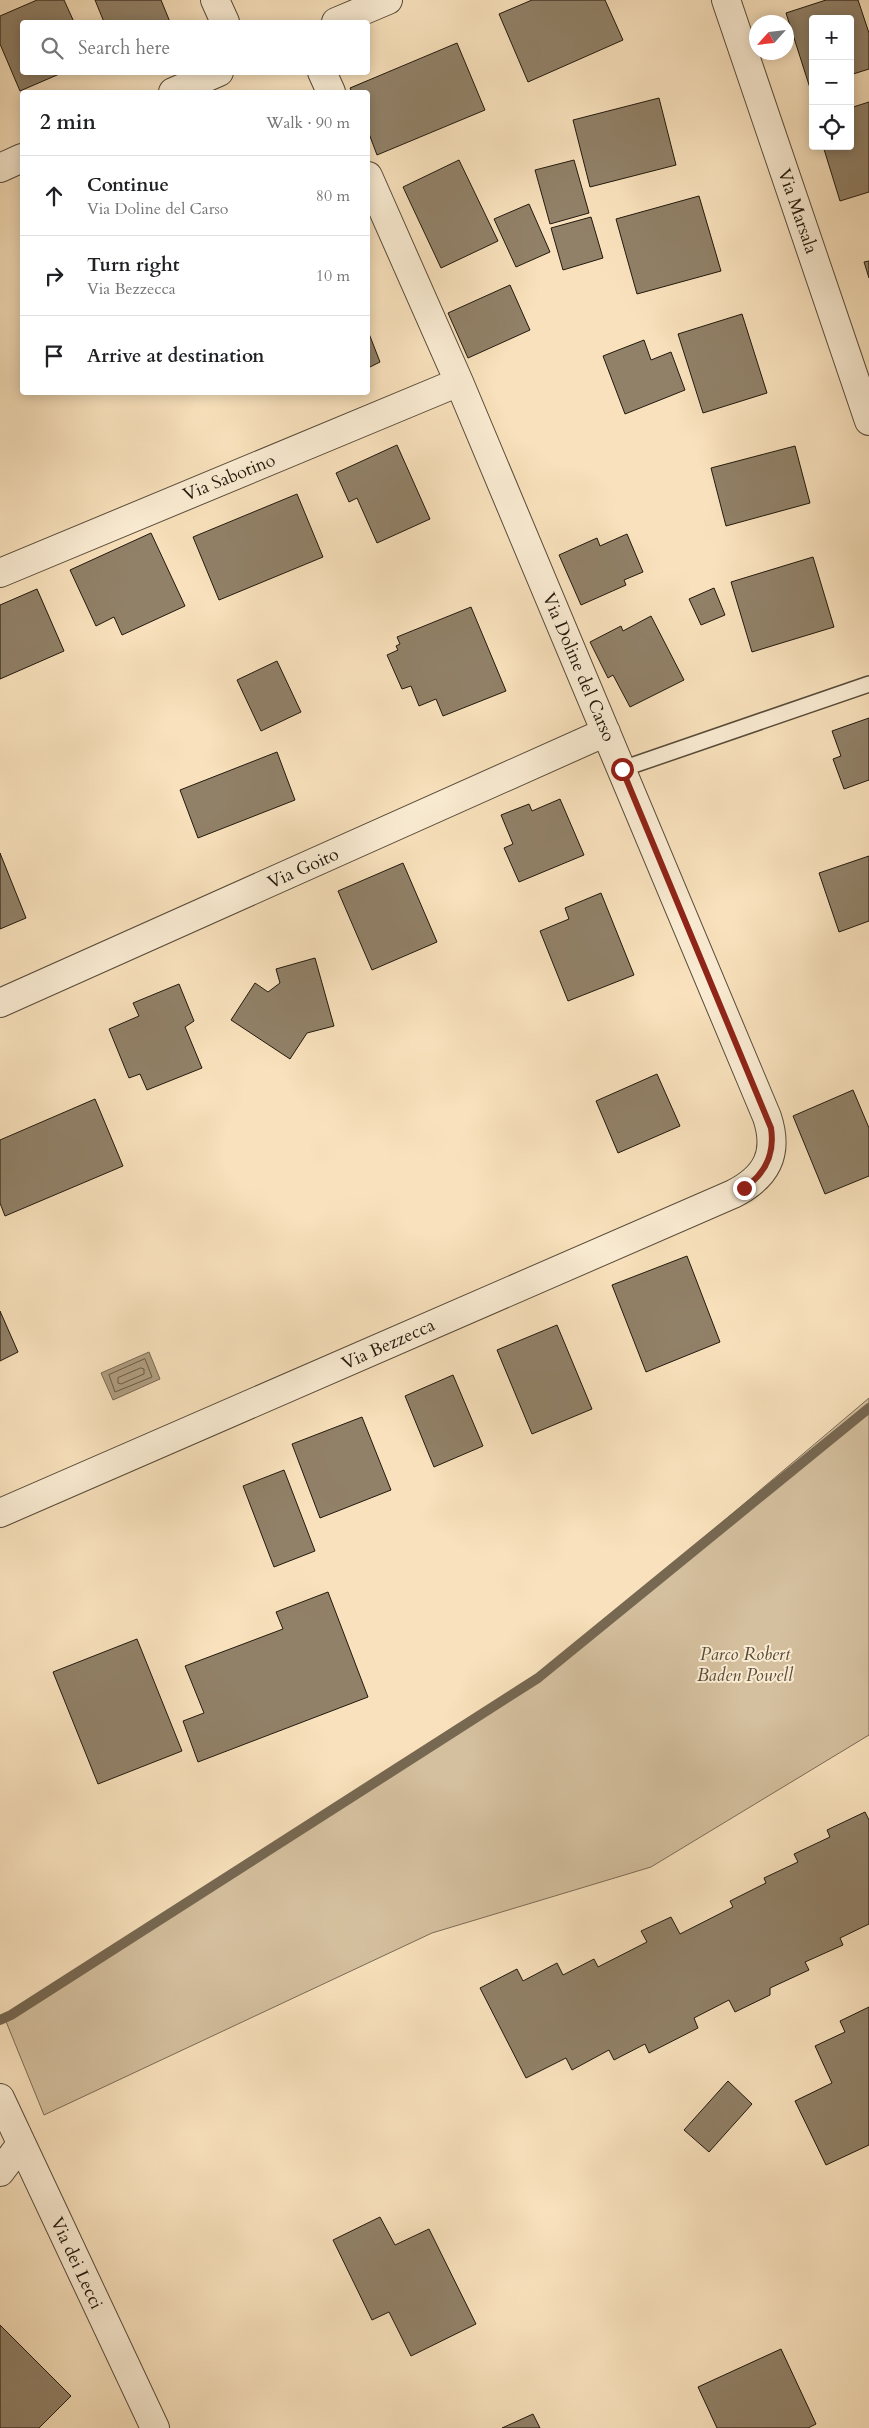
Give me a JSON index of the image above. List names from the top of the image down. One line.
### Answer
{"streets":{"street":["Via Marsala","Via Sabotino","Via Doline del Carso","Via Goito","Via Bezzecca","Via dei Lecci"]},"crossings":[["Via Sabotino","Via Doline del Carso"],["Via Doline del Carso","Via Goito"],["Via Doline del Carso","Via Bezzecca"]],"parks":["Parco Robert Baden Powell"],"north":"bottom left","page":{"map_buttons":["+","−"],"search":"Search here","heading":["2 min","Walk · 90 m"],"list":[["Continue","Via Doline del Carso","80 m"],["Turn right","Via Bezzecca","10 m"],"Arrive at destination"]}}
